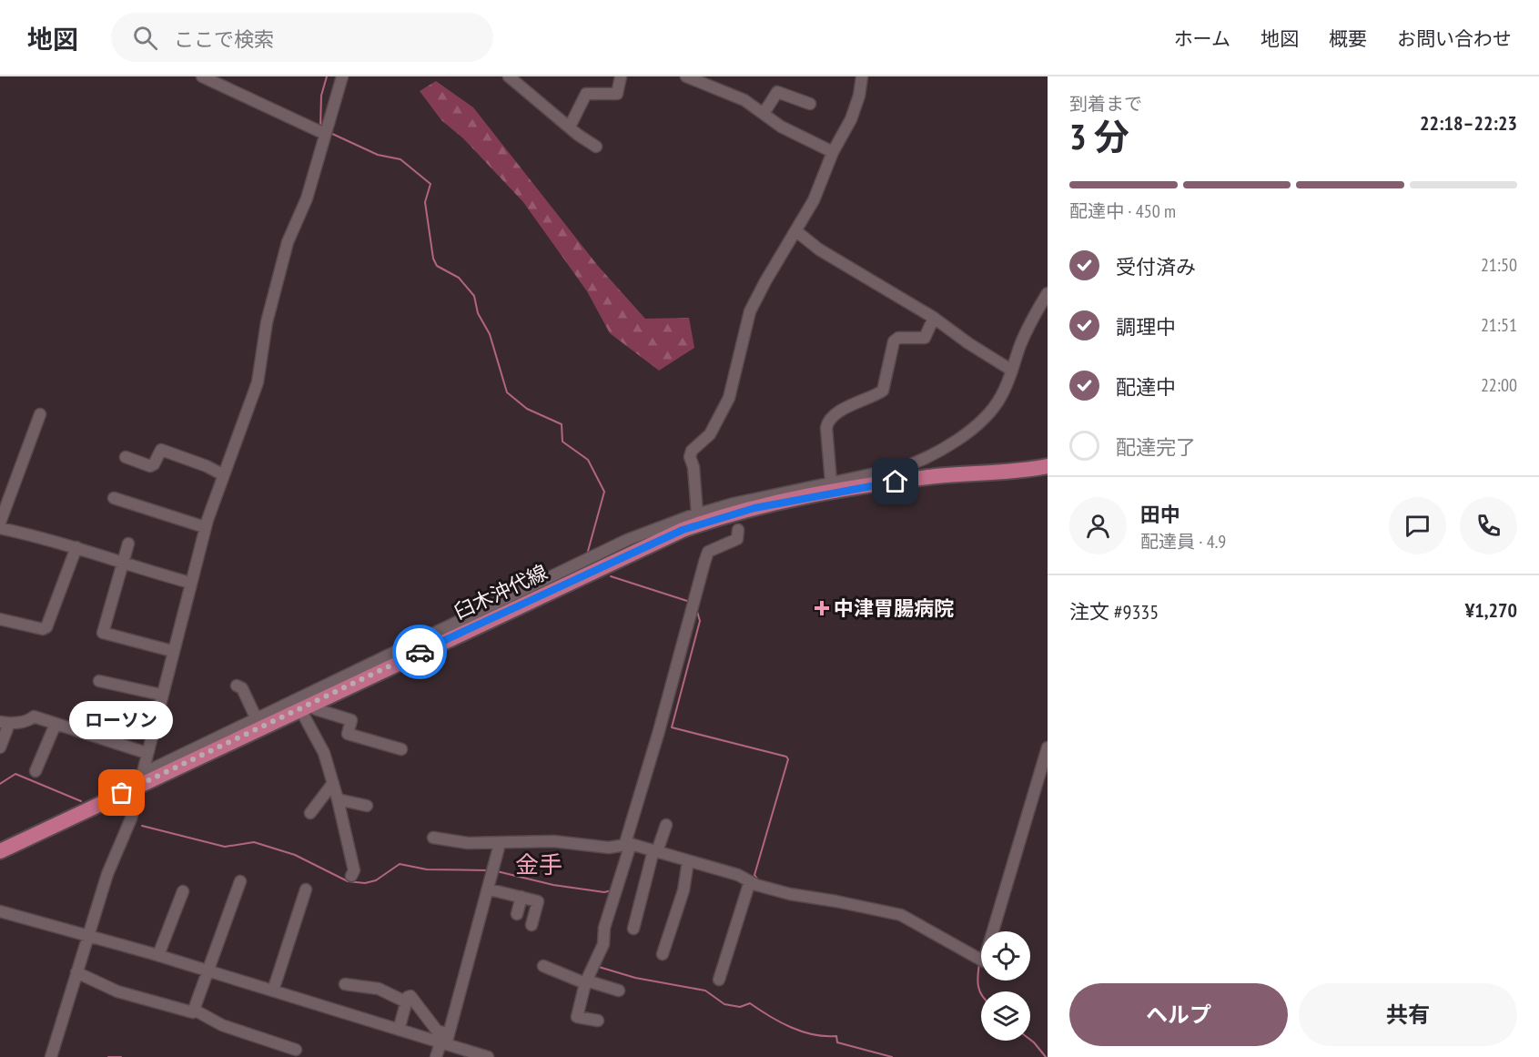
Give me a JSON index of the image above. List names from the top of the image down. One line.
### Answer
{"streets":{"main road":["臼木沖代線"]},"districts":["金手"],"places":{"health":["中津胃腸病院"],"other":["ローソン"]},"page":{"header":"地図","search":"ここで検索","nav":["ホーム","地図","概要","お問い合わせ"],"heading":["3 分","到着まで","22:18–22:23"],"panel":["田中","配達員 · 4.9","注文 #9335","¥1,270"],"bar":"配達中 · 450 m","list":[["受付済み","21:50"],["調理中","21:51"],["配達中","22:00"],"配達完了"],"bubble":"ローソン","buttons":["ヘルプ","共有"]}}
